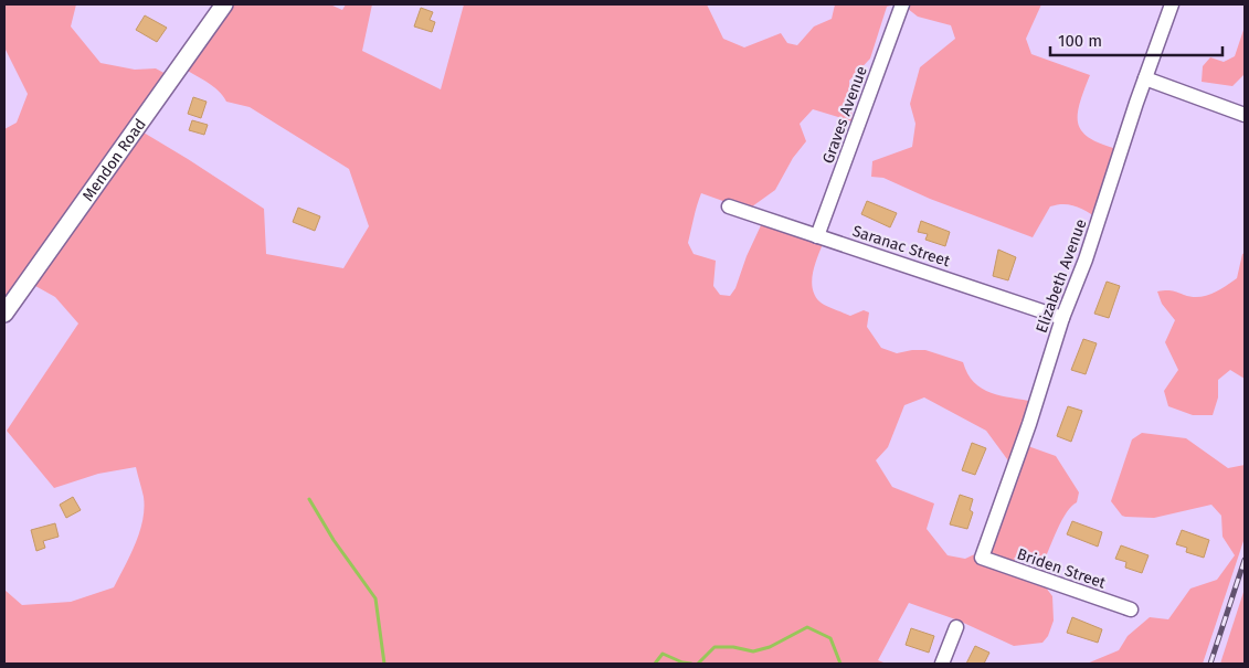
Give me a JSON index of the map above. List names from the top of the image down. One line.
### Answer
{"streets":{"street":["Graves Avenue","Mendon Road","Saranac Street","Elizabeth Avenue","Briden Street"]},"crossings":[["Graves Avenue","Saranac Street"],["Saranac Street","Elizabeth Avenue"],["Elizabeth Avenue","Briden Street"]],"scale_bar":"100 m"}
